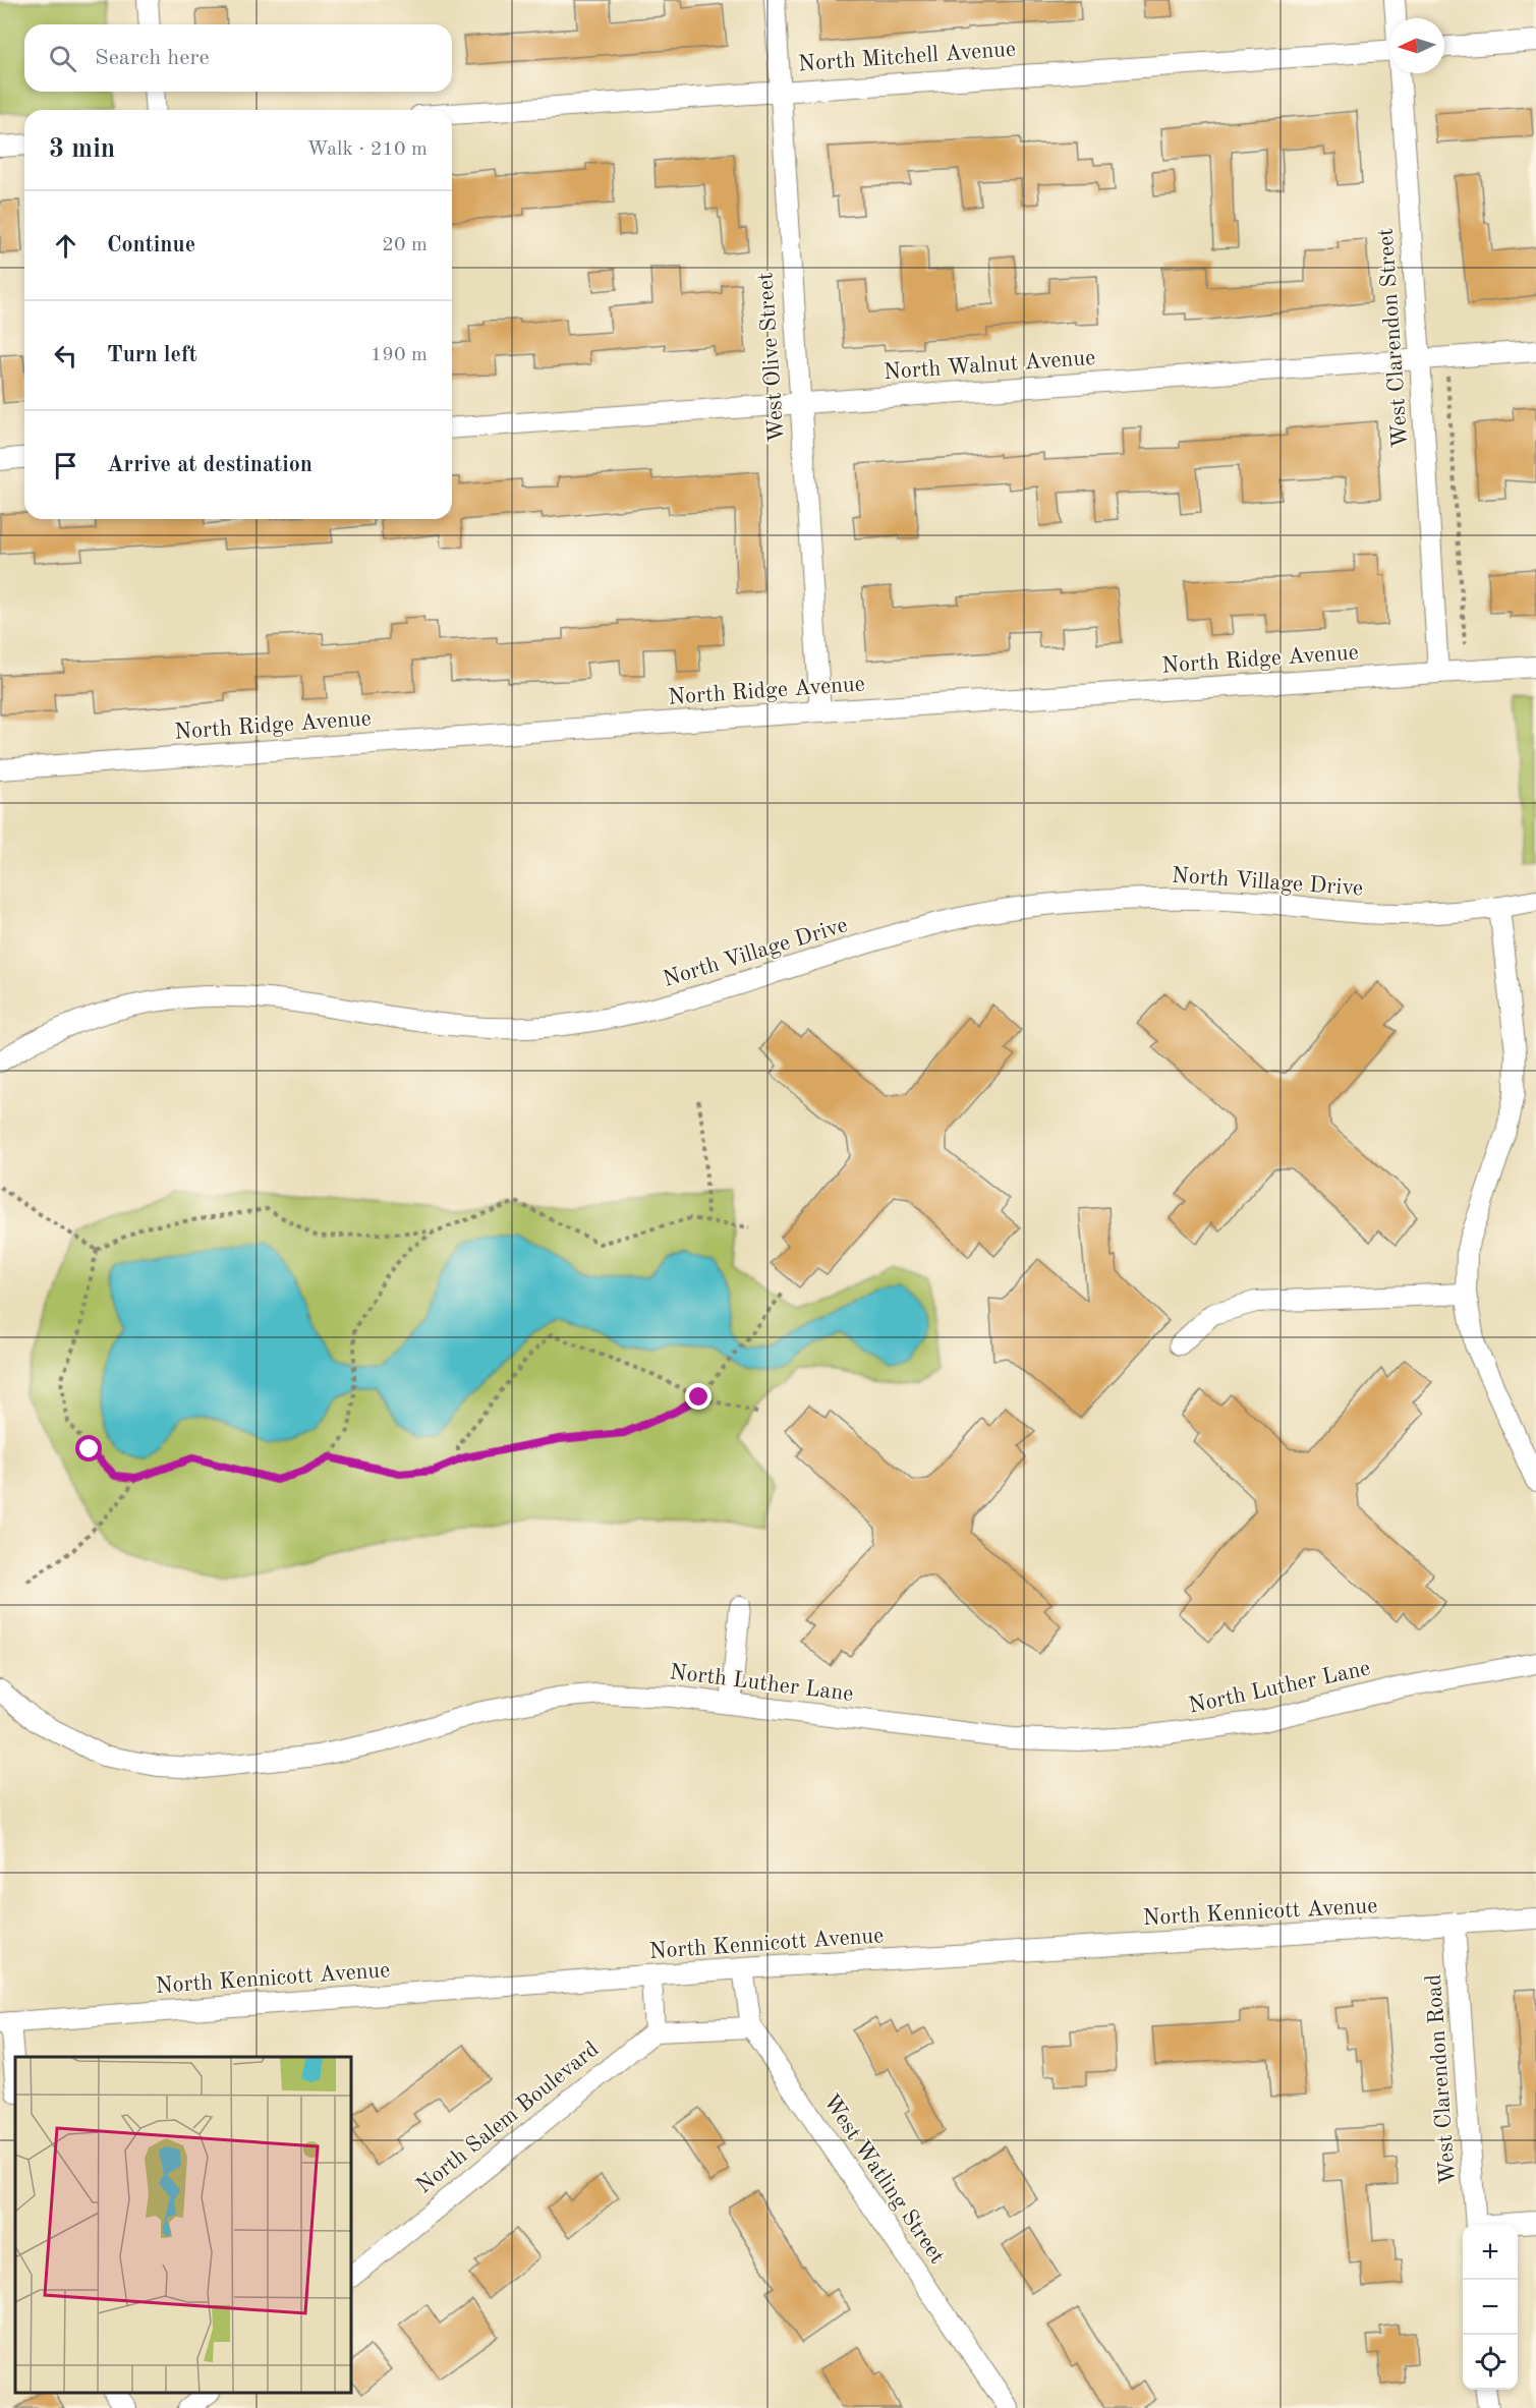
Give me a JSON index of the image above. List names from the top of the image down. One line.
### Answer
{"streets":{"street":["North Mitchell Avenue","West Clarendon Street","West Olive Street","North Walnut Avenue","North Ridge Avenue","North Village Drive","North Luther Lane","North Kennicott Avenue","West Clarendon Road","North Salem Boulevard","West Watling Street"]},"crossings":[["North Mitchell Avenue","West Olive Street"],["West Clarendon Street","North Walnut Avenue"],["West Clarendon Street","North Ridge Avenue"],["West Olive Street","North Walnut Avenue"],["West Olive Street","North Ridge Avenue"],["North Kennicott Avenue","West Clarendon Road"],["North Kennicott Avenue","West Watling Street"]],"north":"left","page":{"search":"Search here","heading":["3 min","Walk · 210 m"],"list":[["Continue","20 m"],["Turn left","190 m"],"Arrive at destination"],"map_buttons":["+","−"]}}
